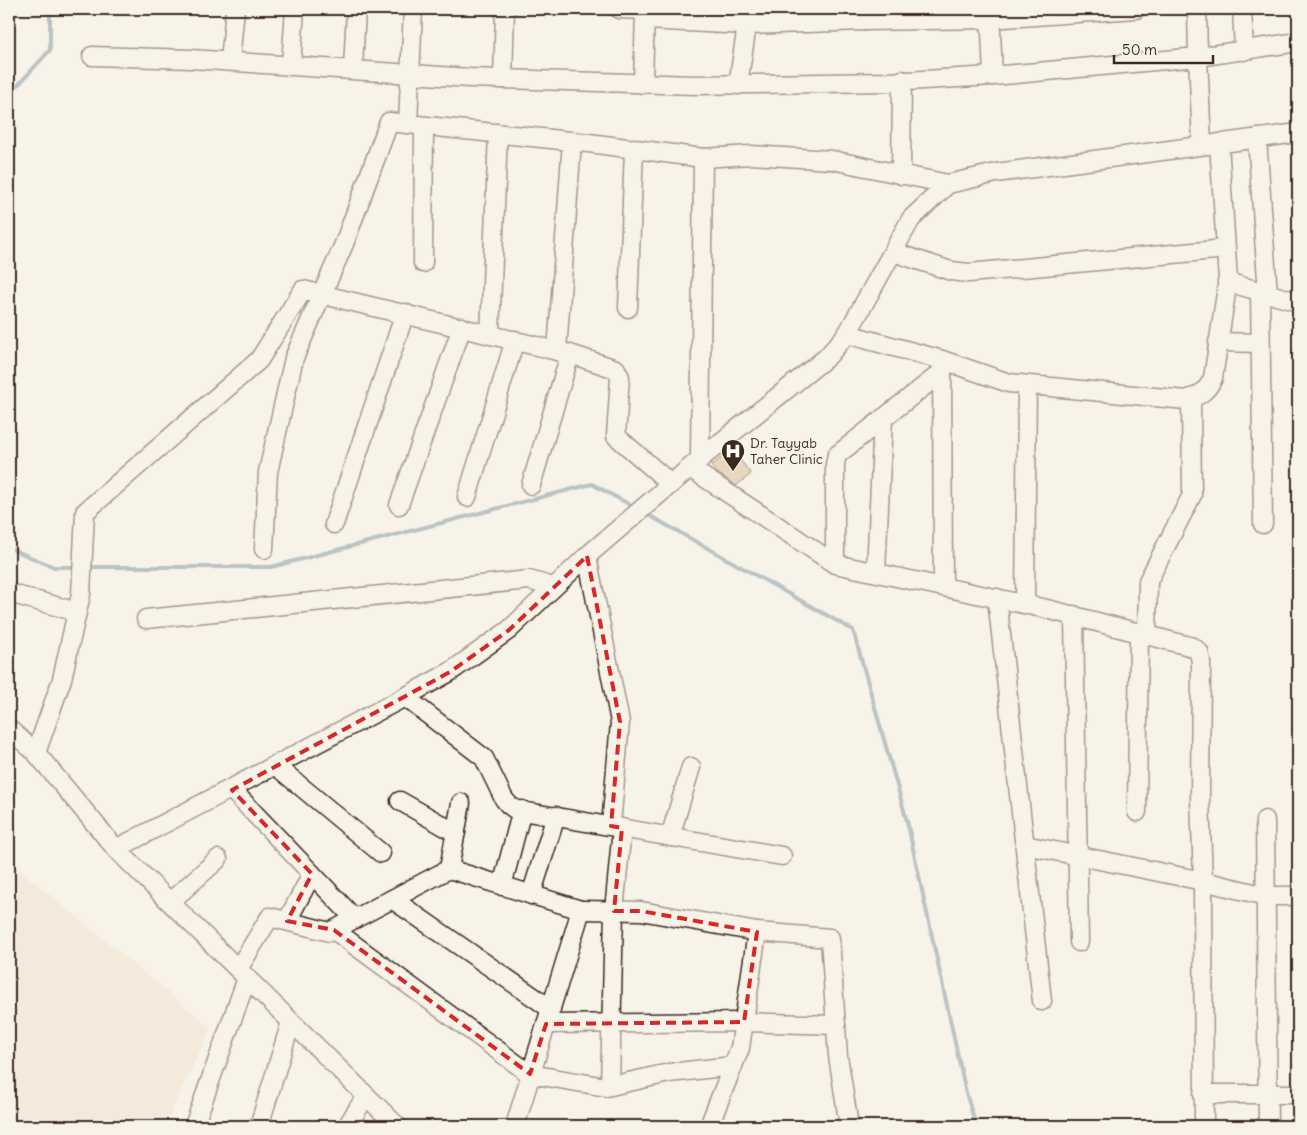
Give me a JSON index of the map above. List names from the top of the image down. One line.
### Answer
{"places":{"hospital":["Dr. Tayyab Taher Clinic"]},"scale_bar":"50 m"}
